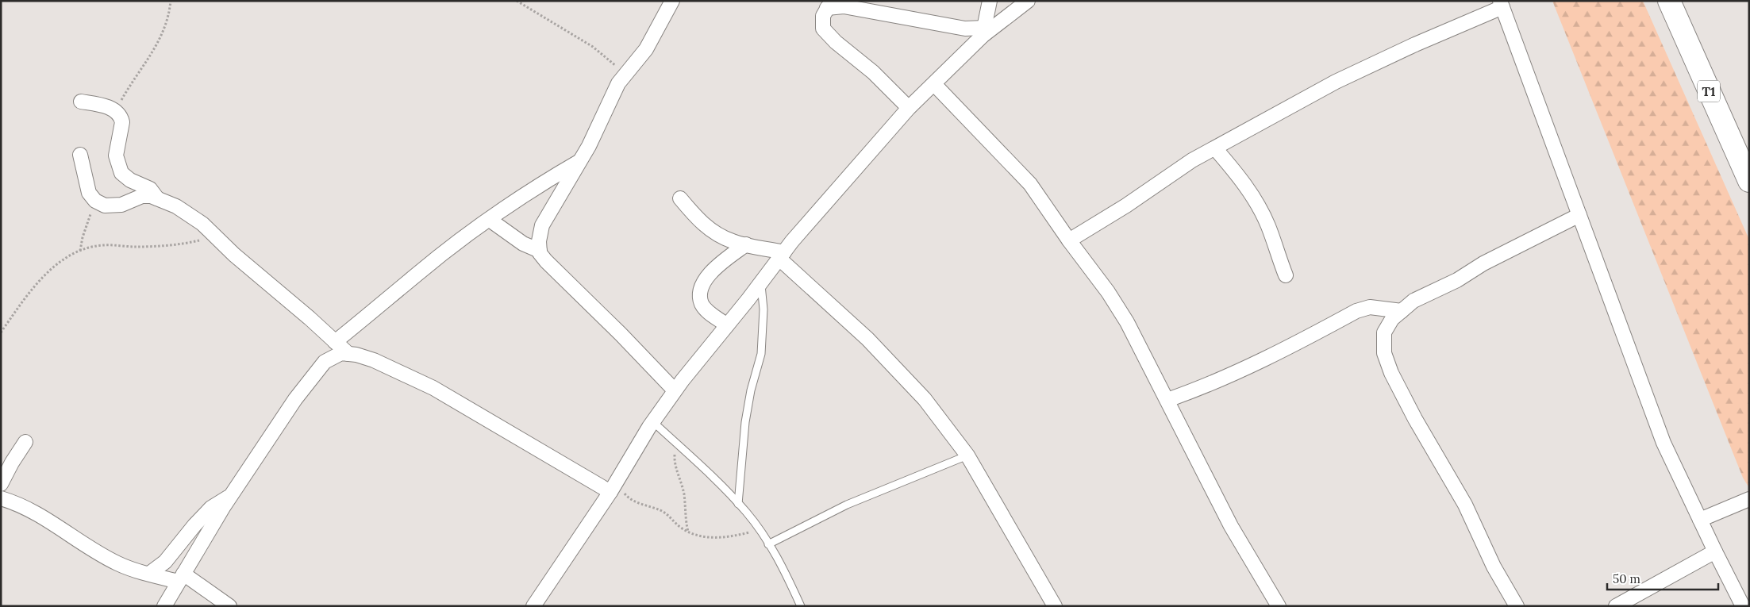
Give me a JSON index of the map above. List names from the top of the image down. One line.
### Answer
{"streets":{"highway":["T1"]},"scale_bar":"50 m"}
